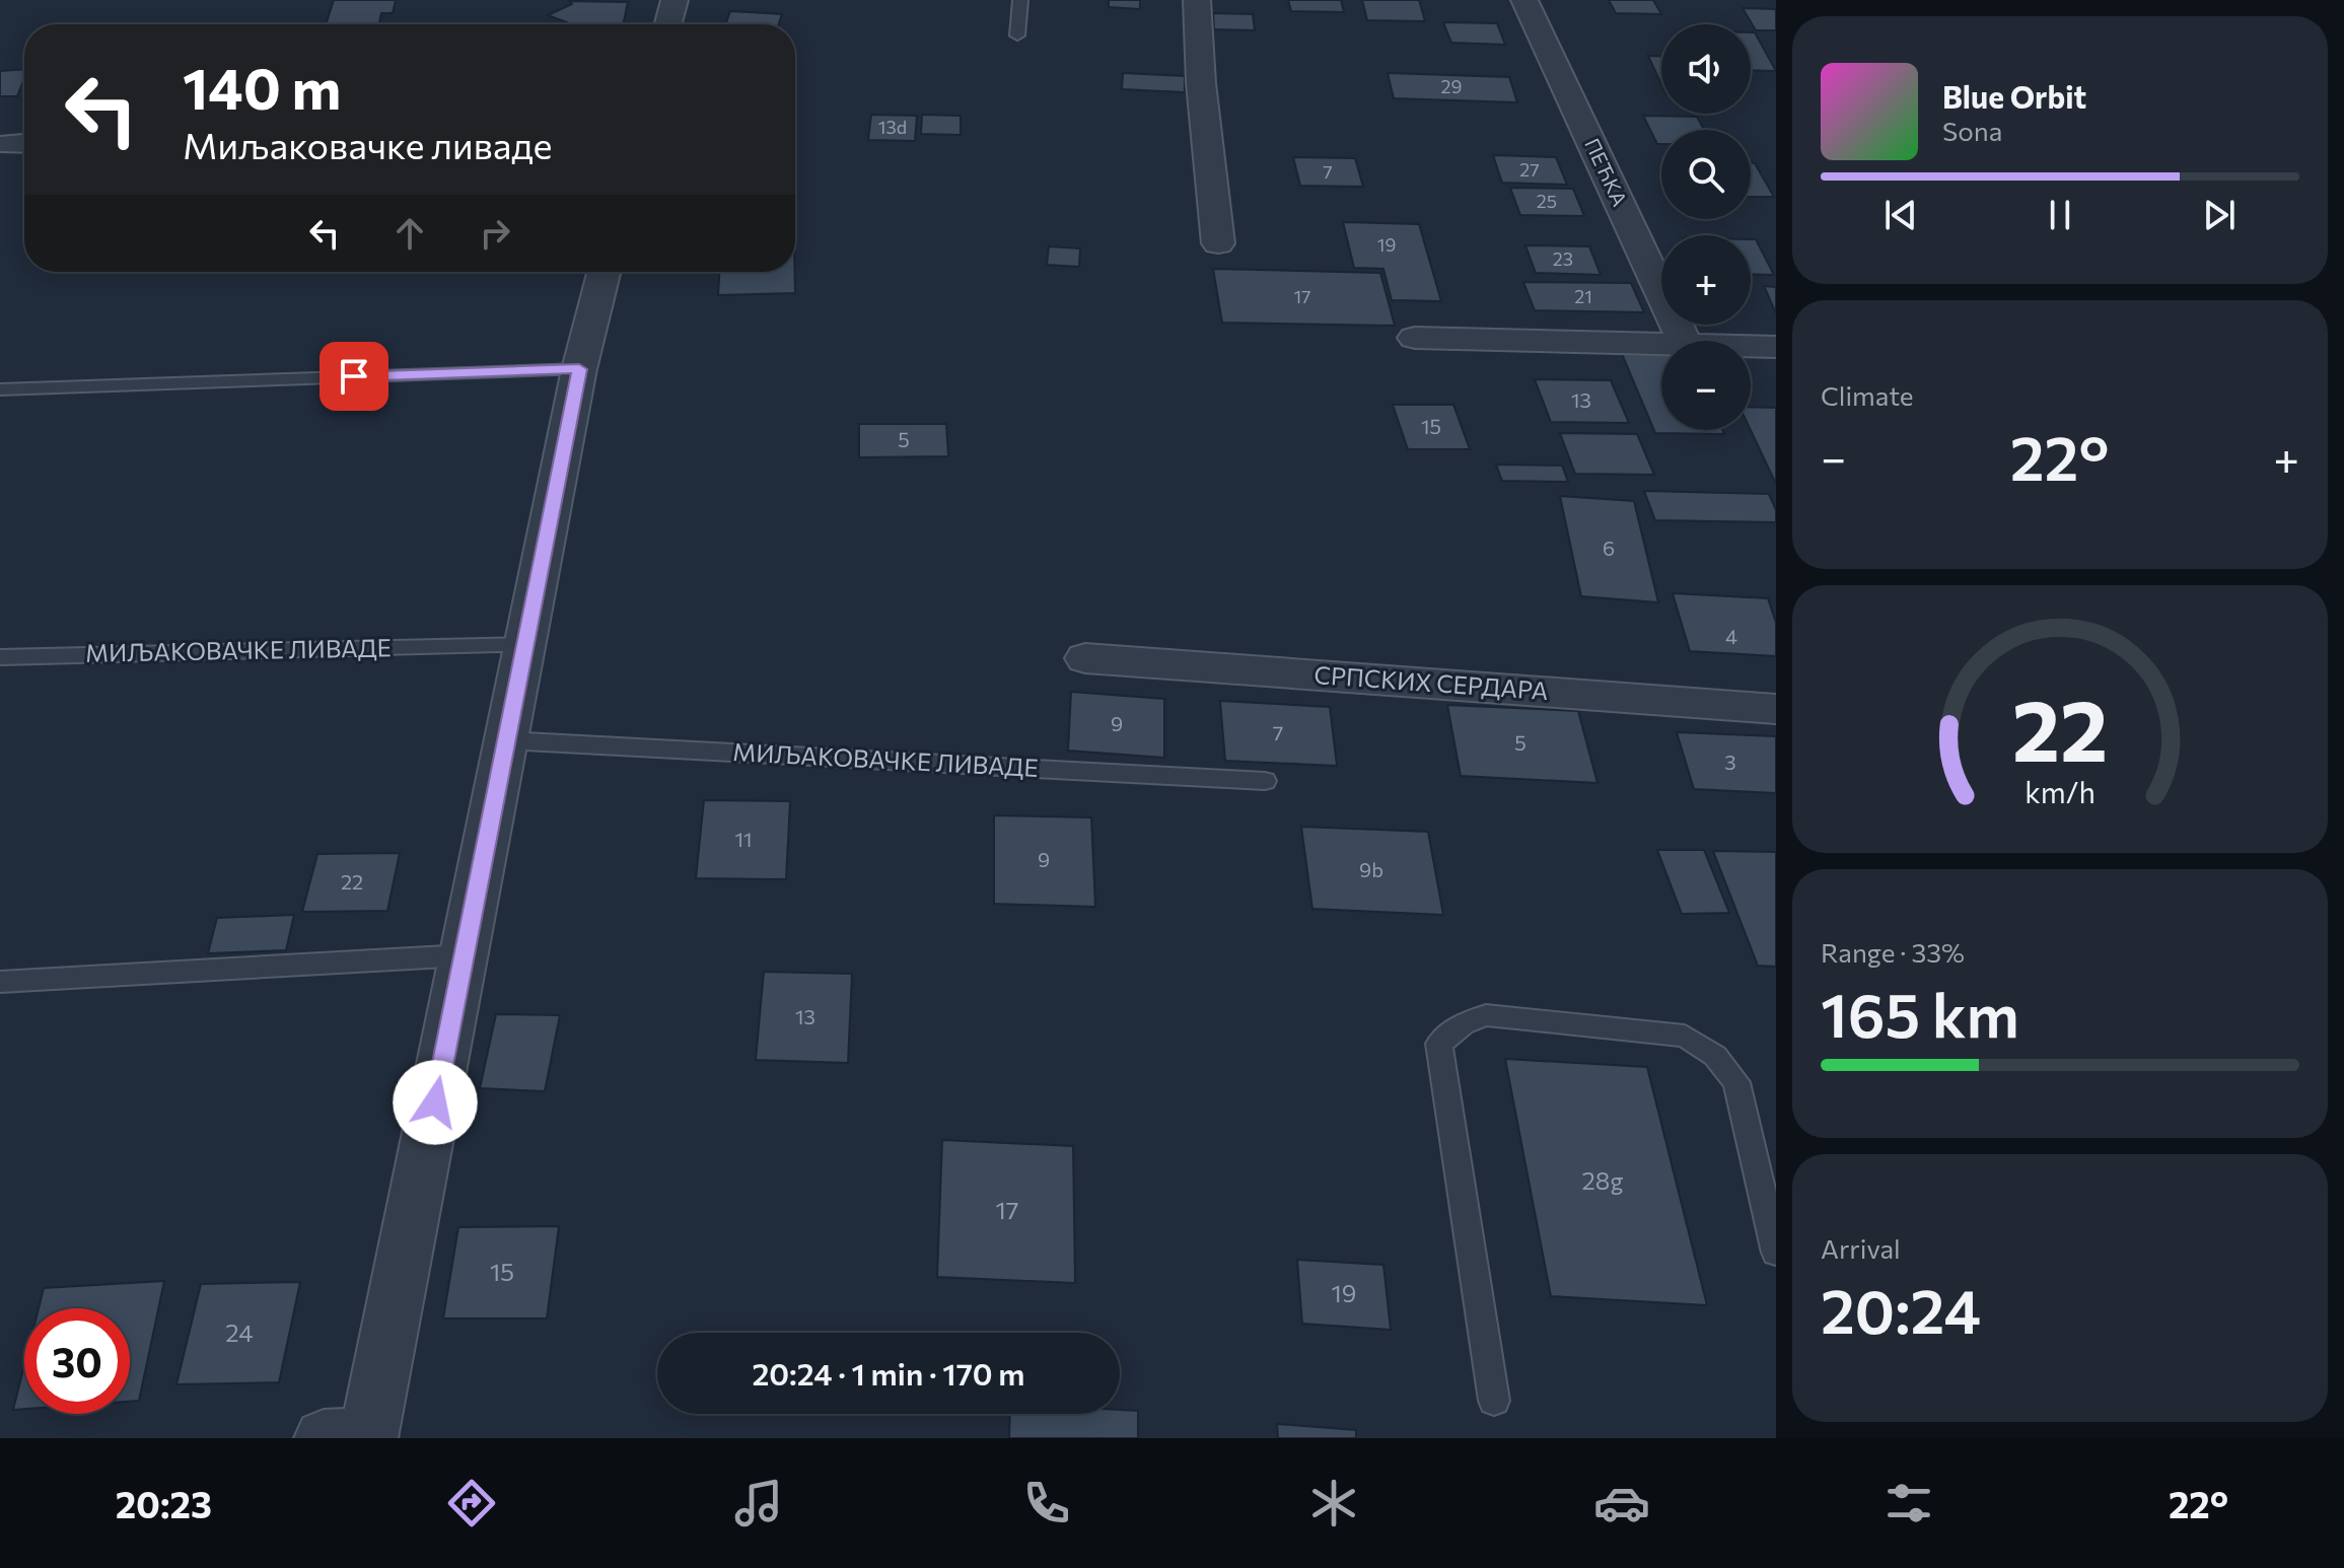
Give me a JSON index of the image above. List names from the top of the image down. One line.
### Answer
{"streets":{"street":["ПЕЋКА","СРПСКИХ СЕРДАРА"],"lane":["МИЉАКОВАЧКЕ ЛИВАДЕ"]},"house_numbers":["29","13d","27","7","25","19","23","17","21","13","15","5","6","4","9","7","5","3","11","9","9b","22","13","28g","17","15","19","24"],"page":{"map_buttons":["+","−"],"turn":["140 m","Миљаковачке ливаде"],"song":["Blue Orbit","Sona"],"tile":["Climate",["Range · 33%","165 km"],["Arrival","20:24"]],"heat":["−","22°","+"],"limit":"30","trip":"20:24 · 1 min · 170 m","tabs":["20:23","22°"],"gauge":["22","km/h"]}}
